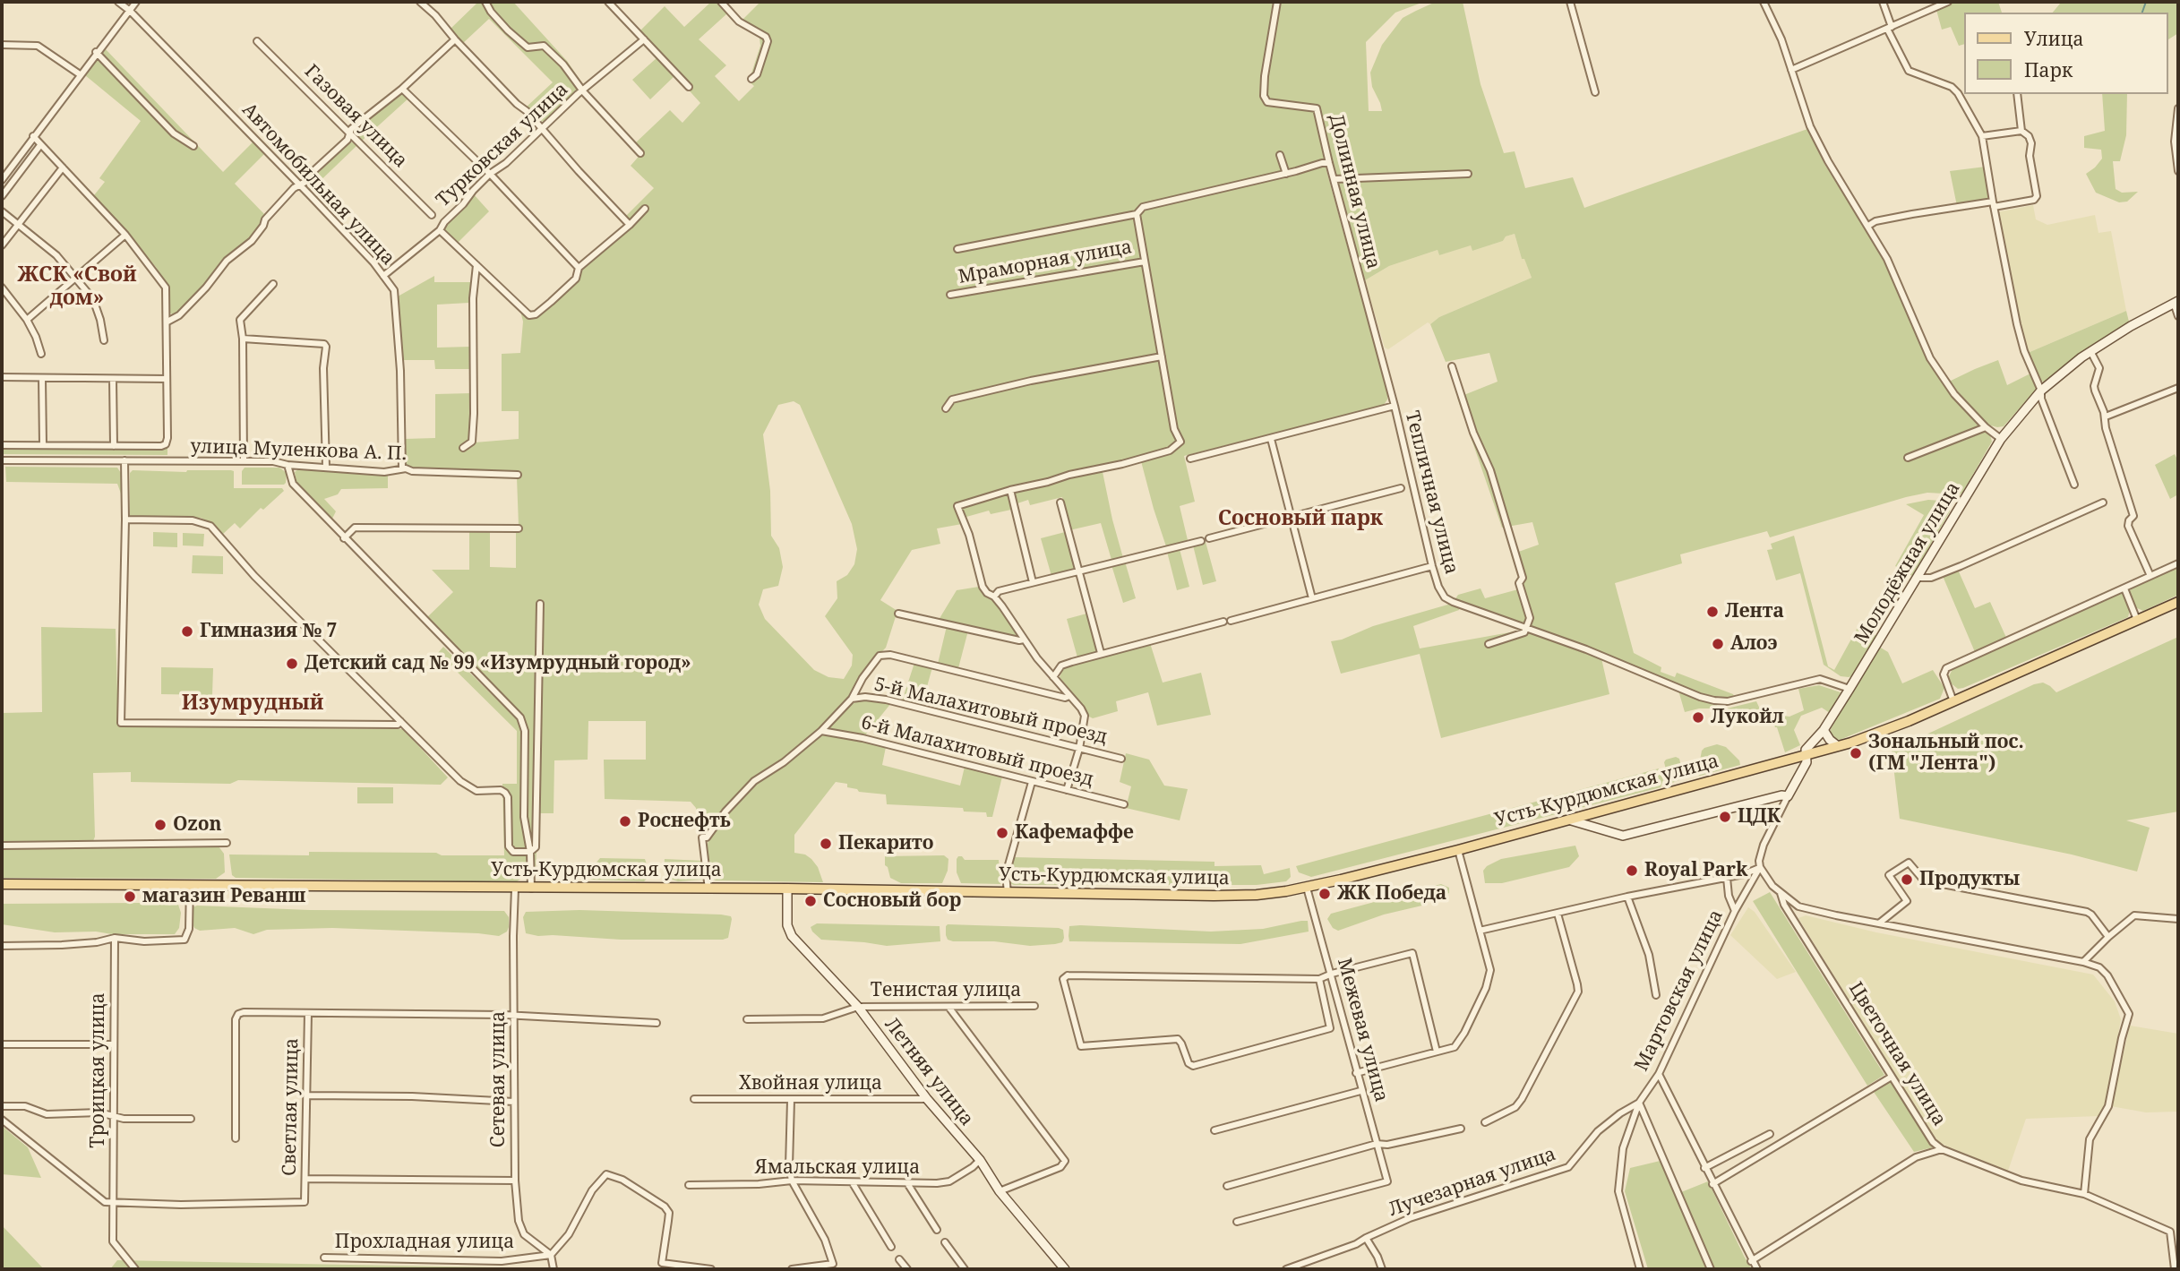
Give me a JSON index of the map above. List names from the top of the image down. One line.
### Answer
{"streets":{"main road":["Усть-Курдюмская улица"],"street":["Газовая улица","Турковская улица","Автомобильная улица","Долинная улица","Мраморная улица","улица Муленкова А. П.","Тепличная улица","Молодёжная улица","5-й Малахитовый проезд","6-й Малахитовый проезд","Тенистая улица","Мартовская улица","Межевая улица","Цветочная улица","Троицкая улица","Летняя улица","Сетевая улица","Хвойная улица","Светлая улица","Ямальская улица","Лучезарная улица","Прохладная улица"]},"crossings":[["Турковская улица","Автомобильная улица"],["Автомобильная улица","улица Муленкова А. П."],["Долинная улица","Тепличная улица"],["Молодёжная улица","Усть-Курдюмская улица"],["Молодёжная улица","Мартовская улица"],["Усть-Курдюмская улица","Мартовская улица"],["Усть-Курдюмская улица","Межевая улица"],["Усть-Курдюмская улица","Летняя улица"],["Усть-Курдюмская улица","Сетевая улица"],["Тенистая улица","Летняя улица"],["Мартовская улица","Лучезарная улица"],["Троицкая улица","Светлая улица"],["Летняя улица","Хвойная улица"],["Летняя улица","Ямальская улица"],["Сетевая улица","Прохладная улица"]],"districts":["ЖСК «Свой дом»","Сосновый парк","Изумрудный"],"places":["Лента","Гимназия № 7","Алоэ","Детский сад № 99 «Изумрудный город»","Лукойл","Зональный пос. (ГМ \"Лента\")","ЦДК","Роснефть","Ozon","Кафемаффе","Пекарито","Royal Park","Продукты","ЖК Победа","магазин Реванш","Сосновый бор"],"legend":["Улица","Парк"]}
